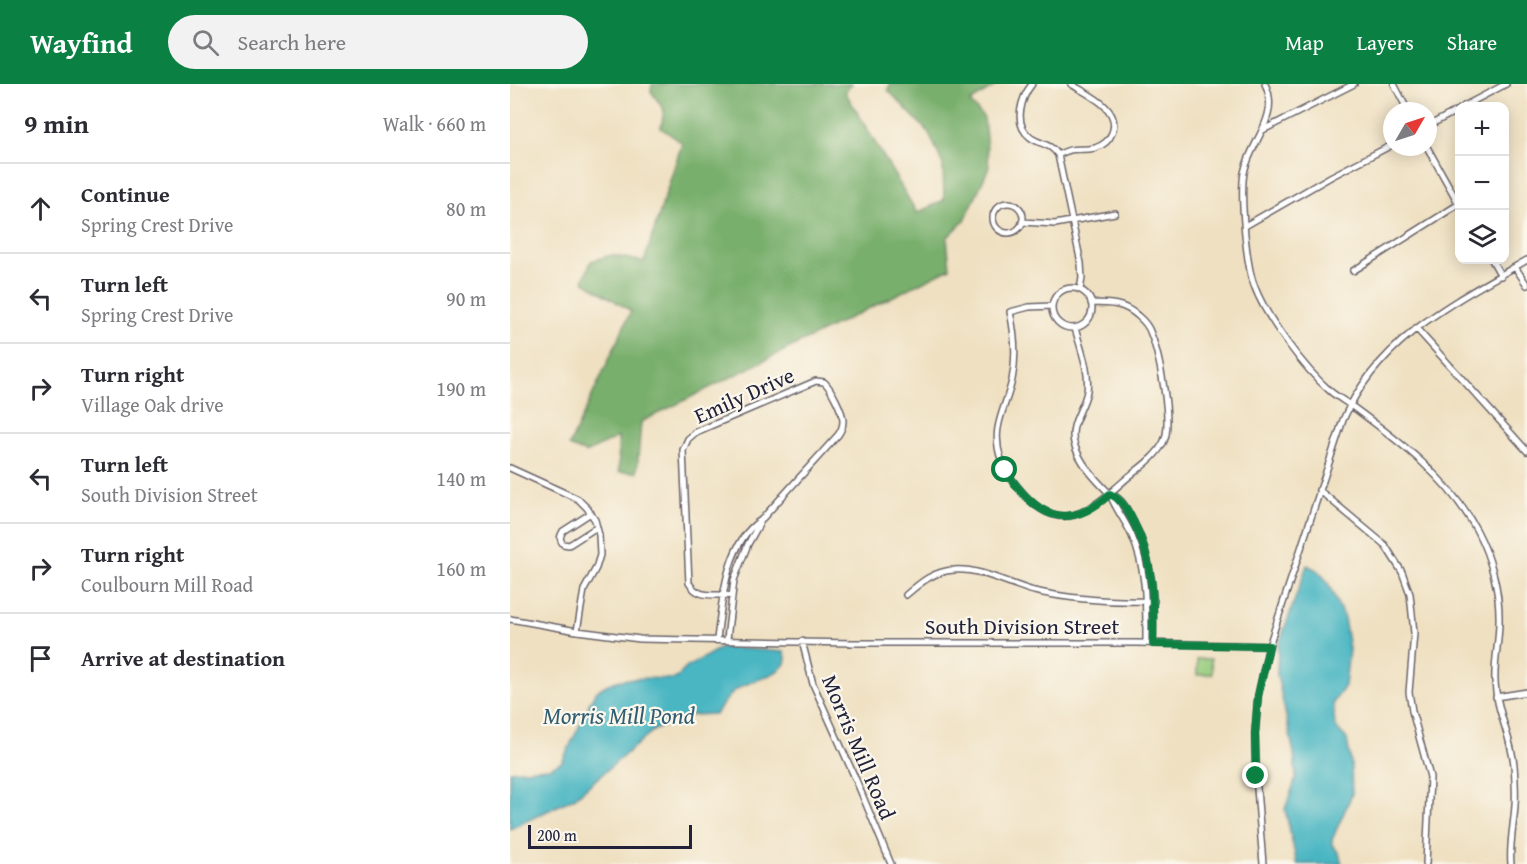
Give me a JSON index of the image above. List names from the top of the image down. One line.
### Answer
{"streets":{"street":["Emily Drive","South Division Street","Morris Mill Road"]},"crossings":[["Emily Drive","South Division Street"],["South Division Street","Morris Mill Road"]],"water":["Morris Mill Pond"],"scale_bar":"200 m","north":"top right","page":{"header":"Wayfind","search":"Search here","nav":["Map","Layers","Share"],"heading":["9 min","Walk · 660 m"],"map_buttons":["+","−"],"list":[["Continue","Spring Crest Drive","80 m"],["Turn left","Spring Crest Drive","90 m"],["Turn right","Village Oak drive","190 m"],["Turn left","South Division Street","140 m"],["Turn right","Coulbourn Mill Road","160 m"],"Arrive at destination"],"scale":"200 m"}}
